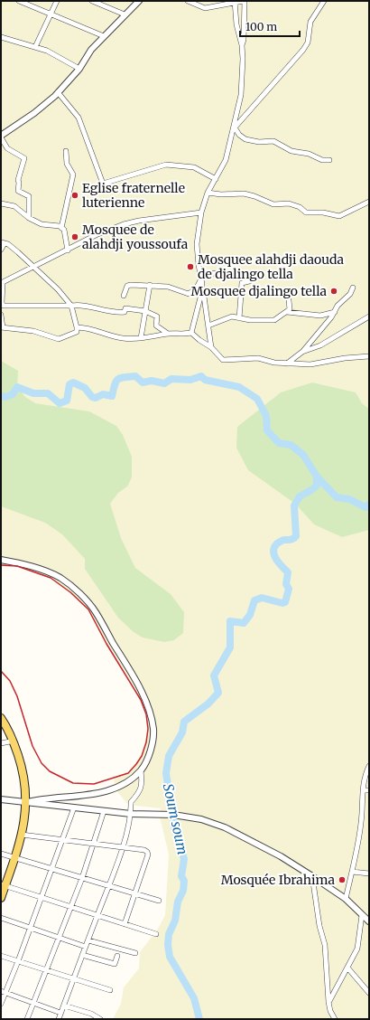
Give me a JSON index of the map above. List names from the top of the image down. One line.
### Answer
{"water":["Soum soum"],"places":["Eglise fraternelle luterienne","Mosquee de alahdji youssoufa","Mosquee alahdji daouda de djalingo tella","Mosquee djalingo tella","Mosquée Ibrahima"],"scale_bar":"100 m"}
